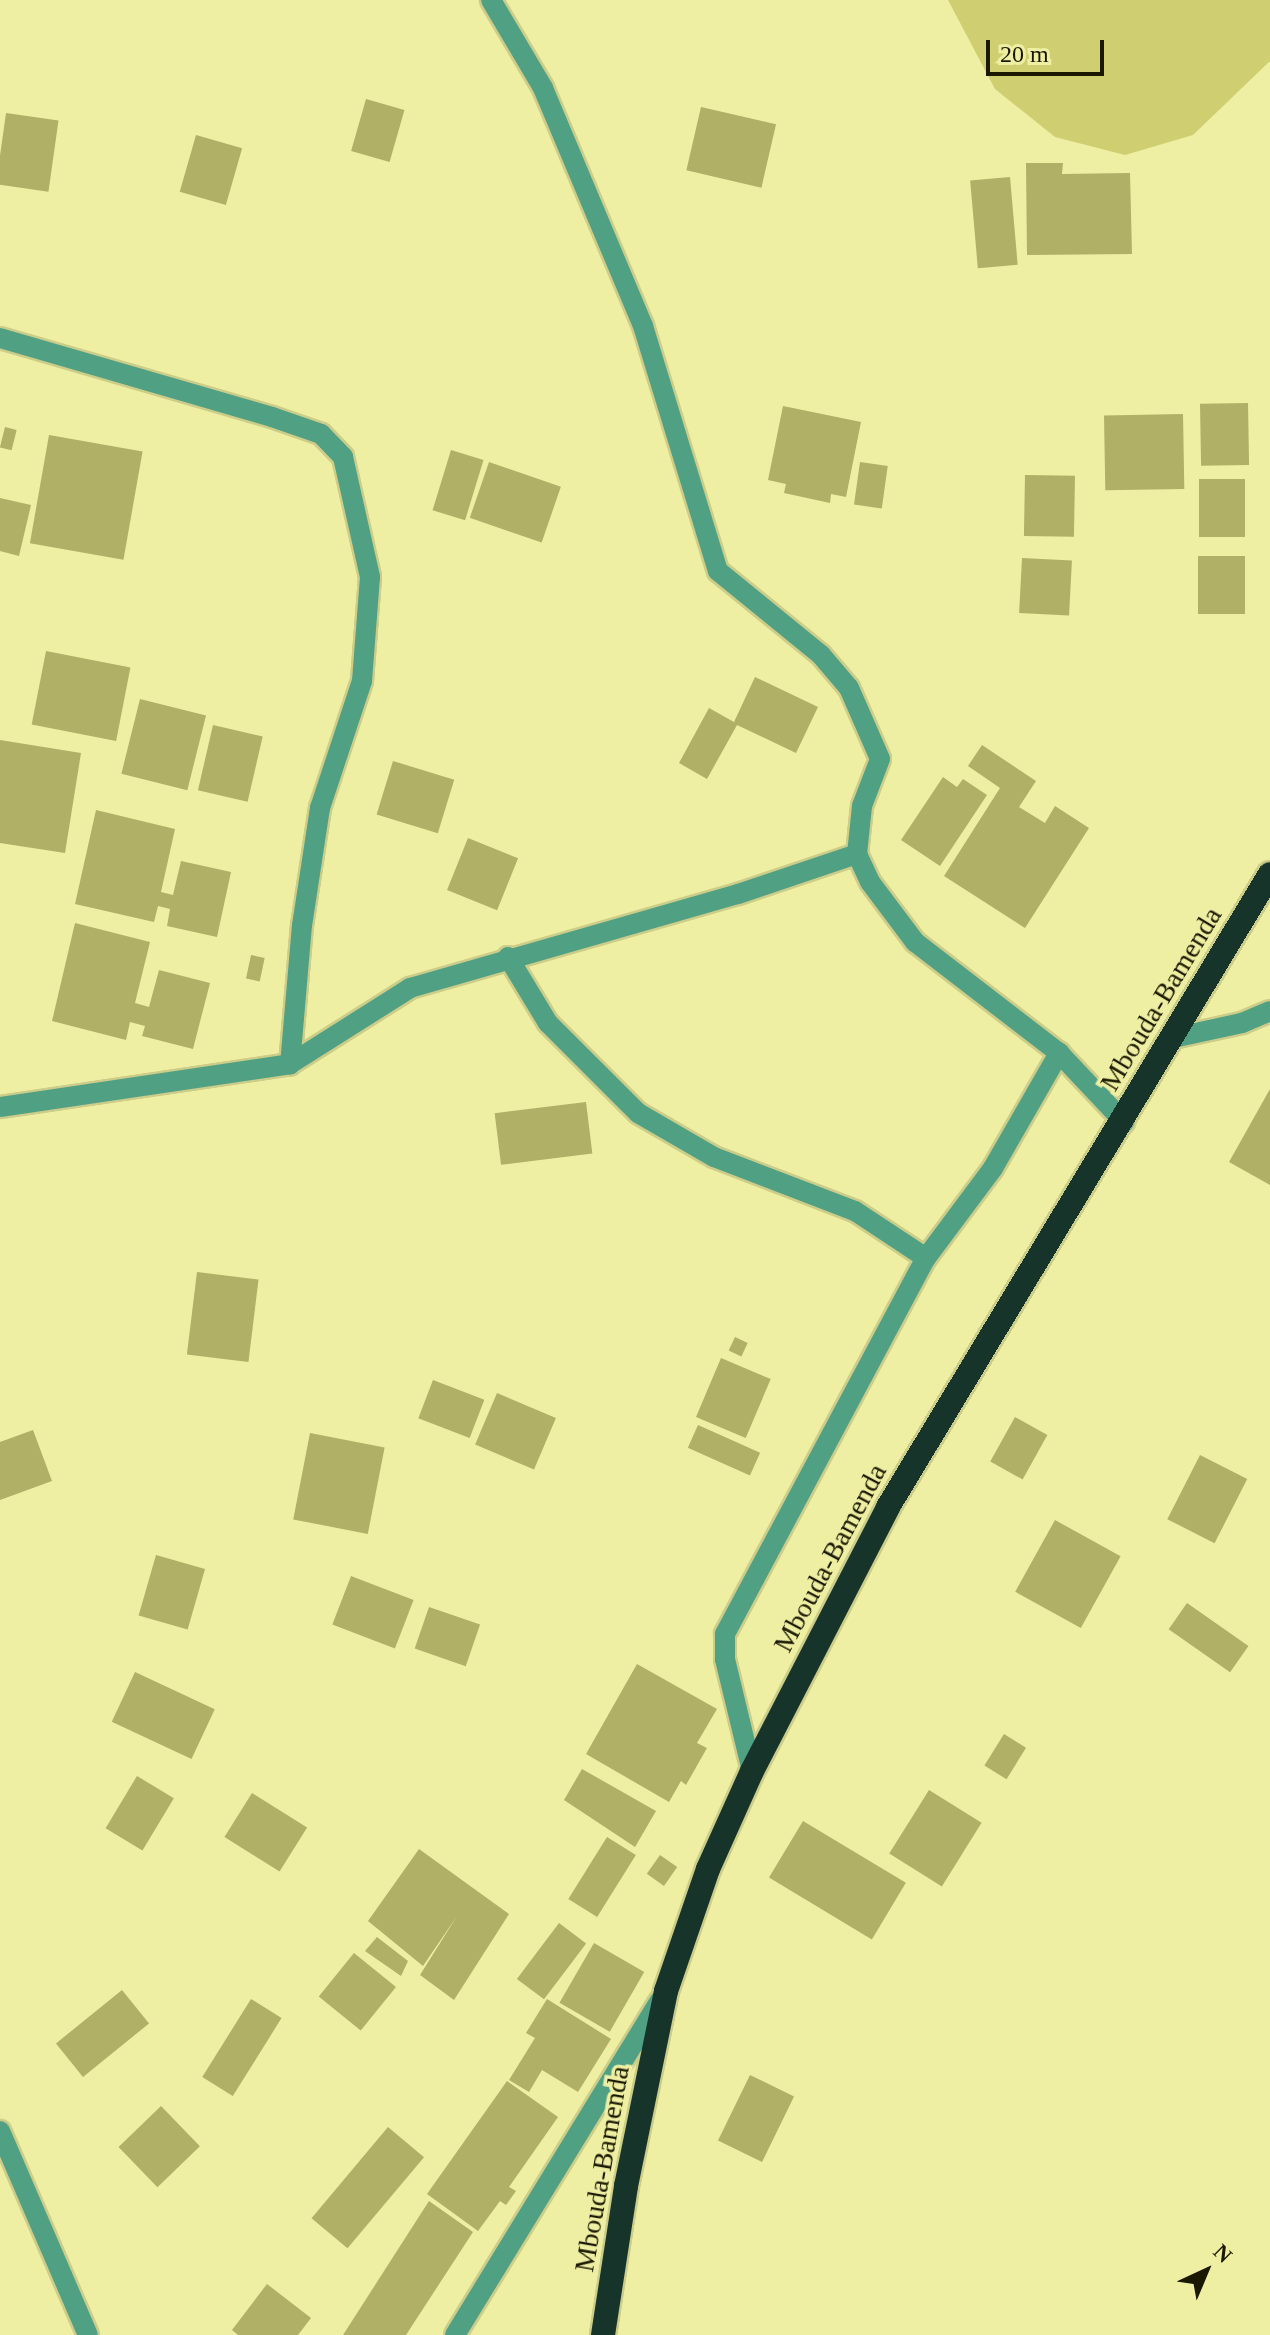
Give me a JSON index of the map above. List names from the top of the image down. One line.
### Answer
{"streets":{"highway":["Mbouda-Bamenda"]},"scale_bar":"20 m","north":"top right"}
